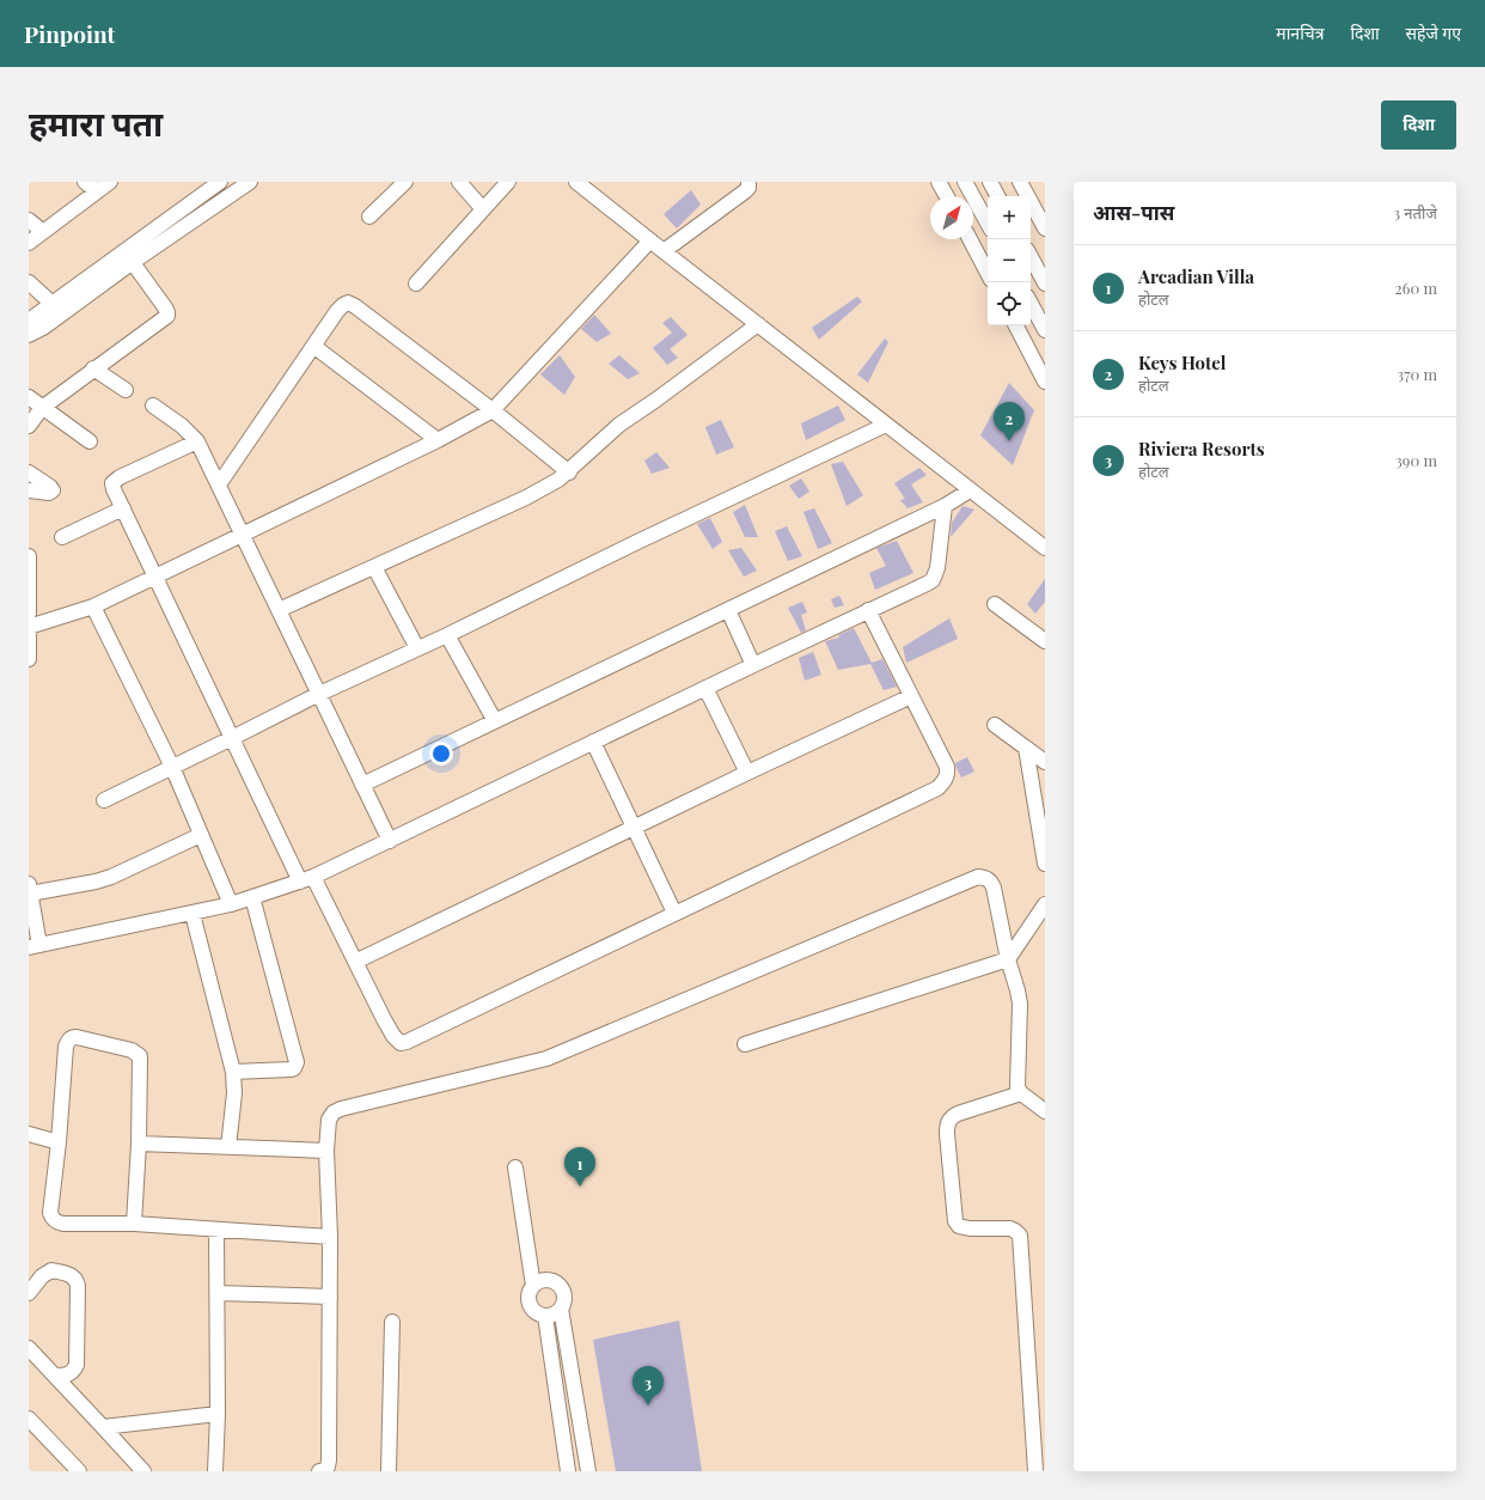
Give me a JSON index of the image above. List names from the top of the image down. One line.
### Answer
{"north":"top right","page":{"header":"Pinpoint","nav":["मानचित्र","दिशा","सहेजे गए"],"title":"हमारा पता","buttons":"दिशा","heading":["आस-पास","3 नतीजे"],"map_buttons":["+","−"],"list":[{"mark":"1","name":"Arcadian Villa","note":"होटल","value":"260 m"},{"mark":"2","name":"Keys Hotel","note":"होटल","value":"370 m"},{"mark":"3","name":"Riviera Resorts","note":"होटल","value":"390 m"}],"pins":["2","1","3"]}}
